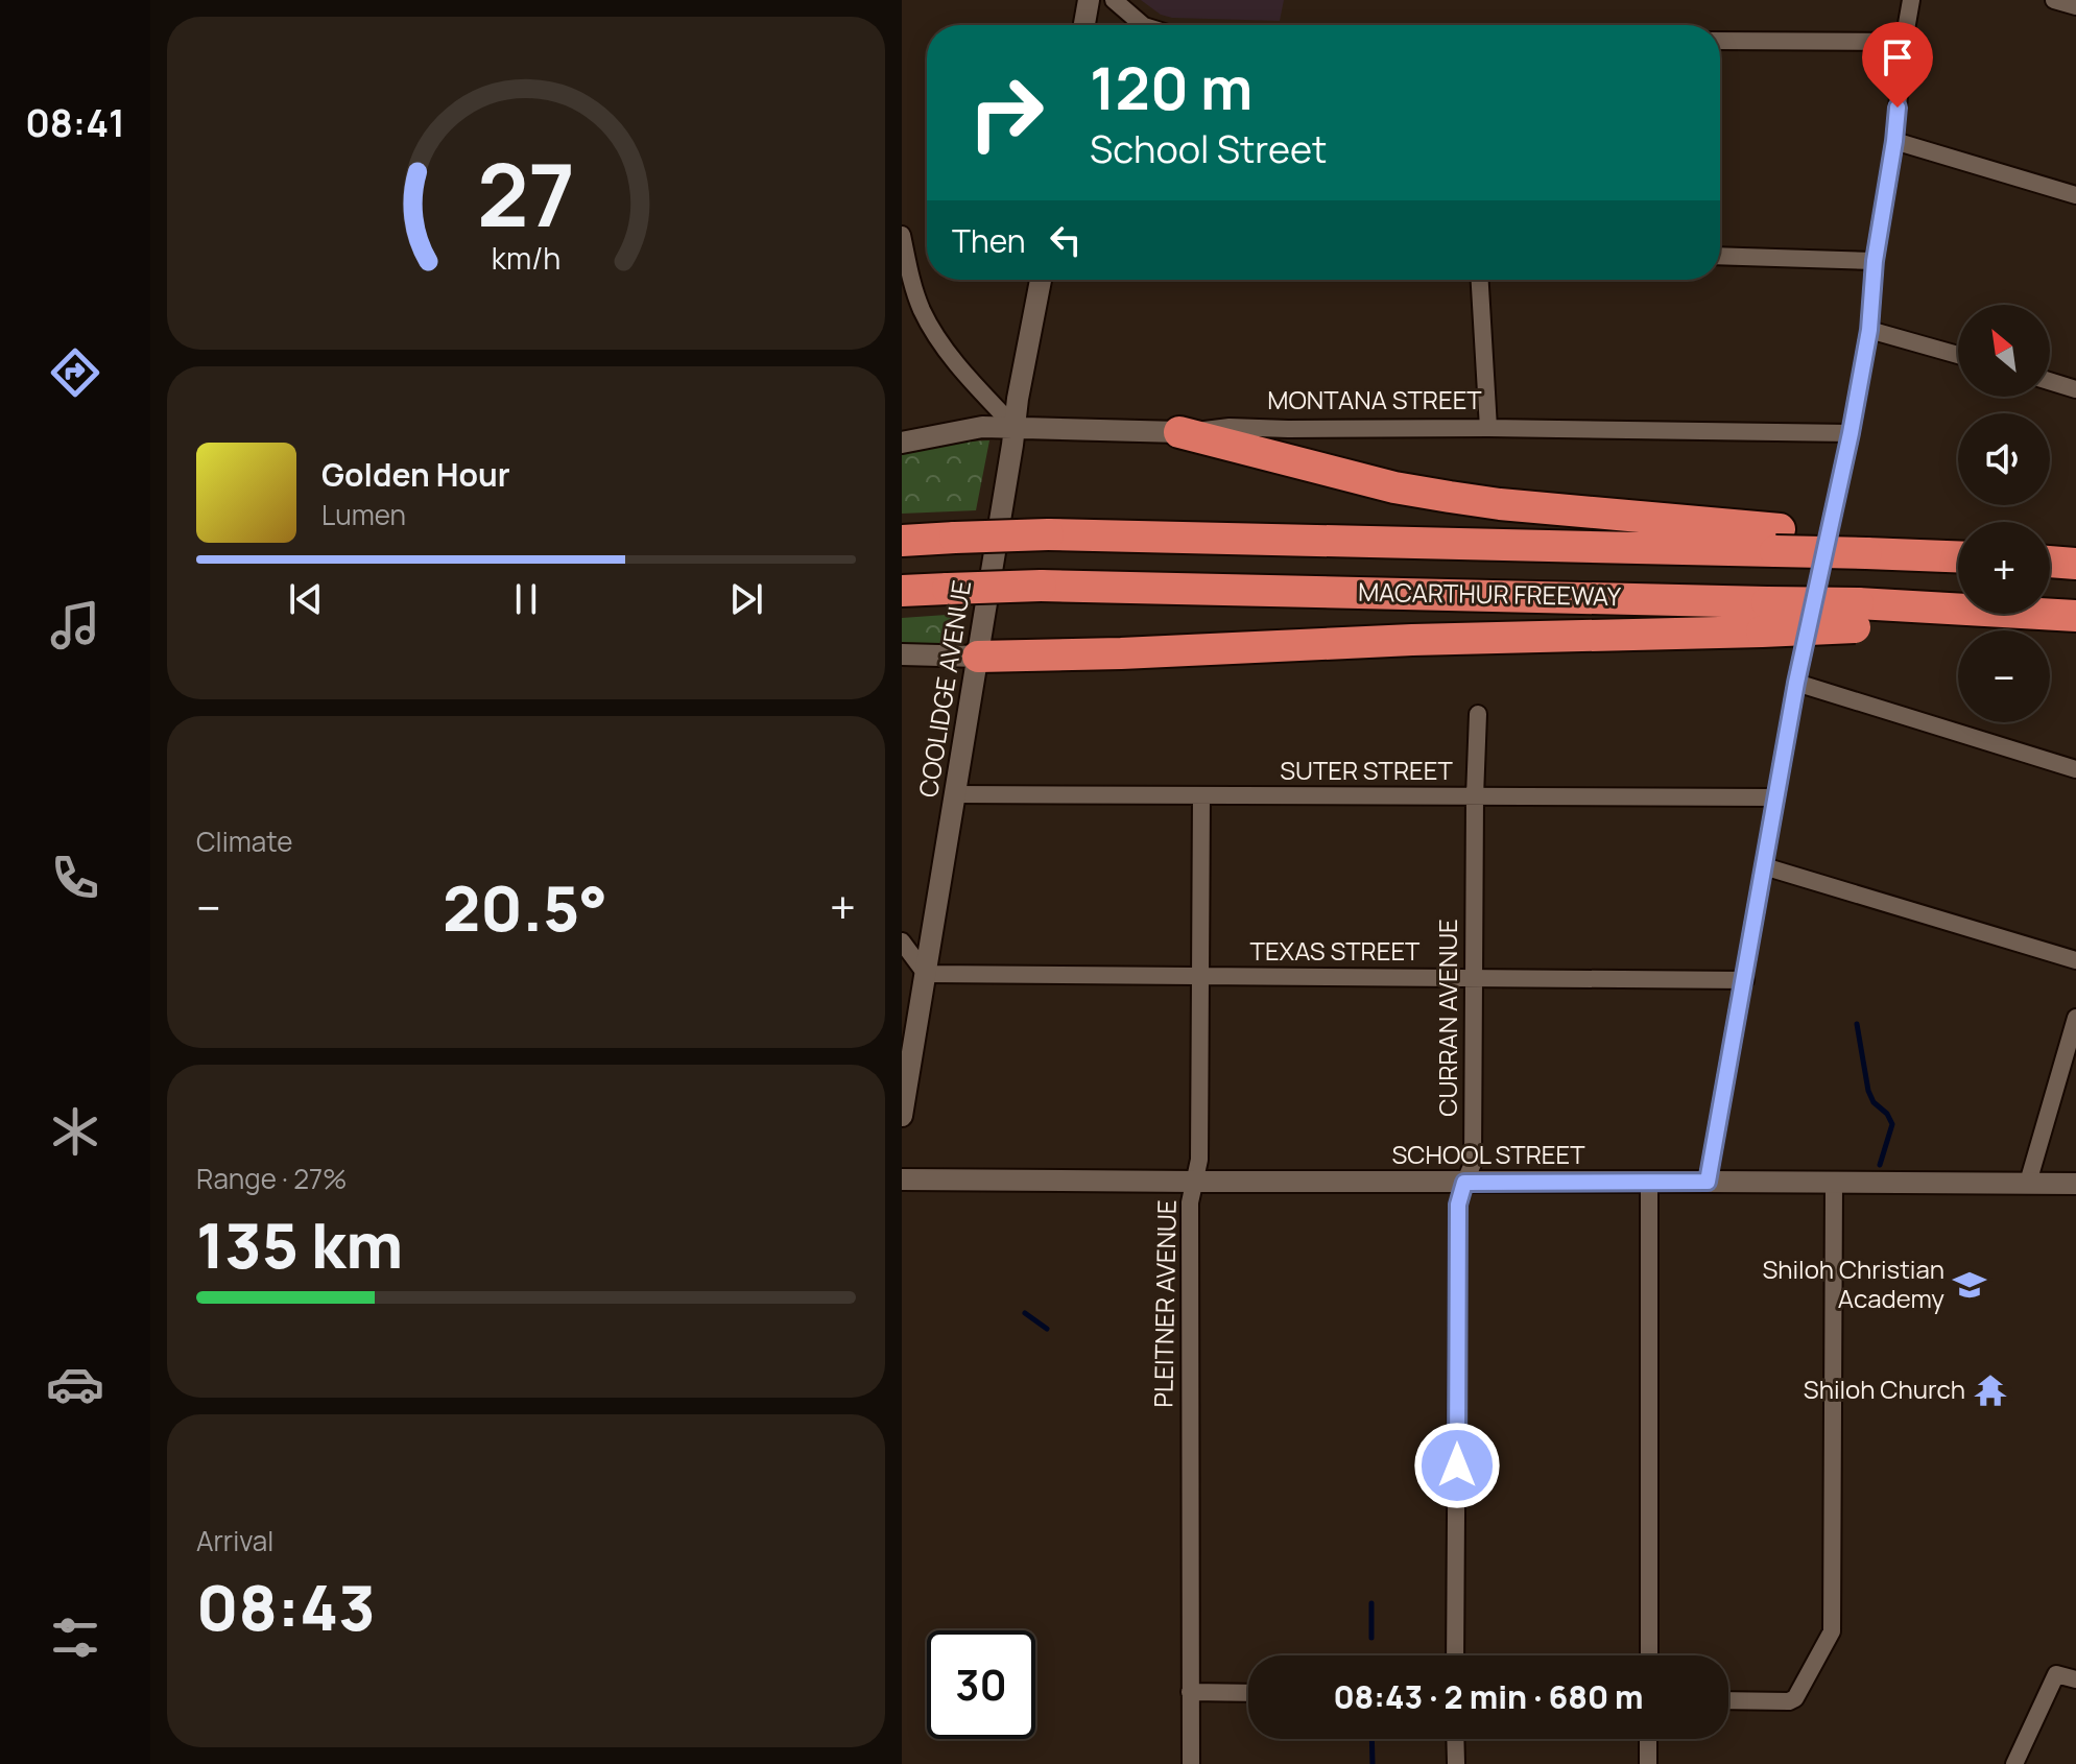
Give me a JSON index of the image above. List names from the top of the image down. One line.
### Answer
{"streets":{"highway":["MACARTHUR FREEWAY"],"street":["MONTANA STREET","COOLIDGE AVENUE","SUTER STREET","TEXAS STREET","CURRAN AVENUE","SCHOOL STREET","PLEITNER AVENUE"]},"crossings":[["MONTANA STREET","COOLIDGE AVENUE"],["COOLIDGE AVENUE","SUTER STREET"],["COOLIDGE AVENUE","TEXAS STREET"],["SUTER STREET","CURRAN AVENUE"],["SUTER STREET","PLEITNER AVENUE"],["TEXAS STREET","CURRAN AVENUE"],["TEXAS STREET","PLEITNER AVENUE"],["CURRAN AVENUE","SCHOOL STREET"],["SCHOOL STREET","PLEITNER AVENUE"]],"places":{"school or university":["Shiloh Christian Academy"],"temple":["Shiloh Church"]},"north":"top left","page":{"tabs":"08:41","turn":["120 m","School Street"],"then":"Then","map_buttons":["+","−"],"song":["Golden Hour","Lumen"],"tile":["Climate",["Range · 27%","135 km"],["Arrival","08:43"]],"heat":["−","20.5°","+"],"limit":"30","trip":"08:43 · 2 min · 680 m","gauge":["27","km/h"]}}
